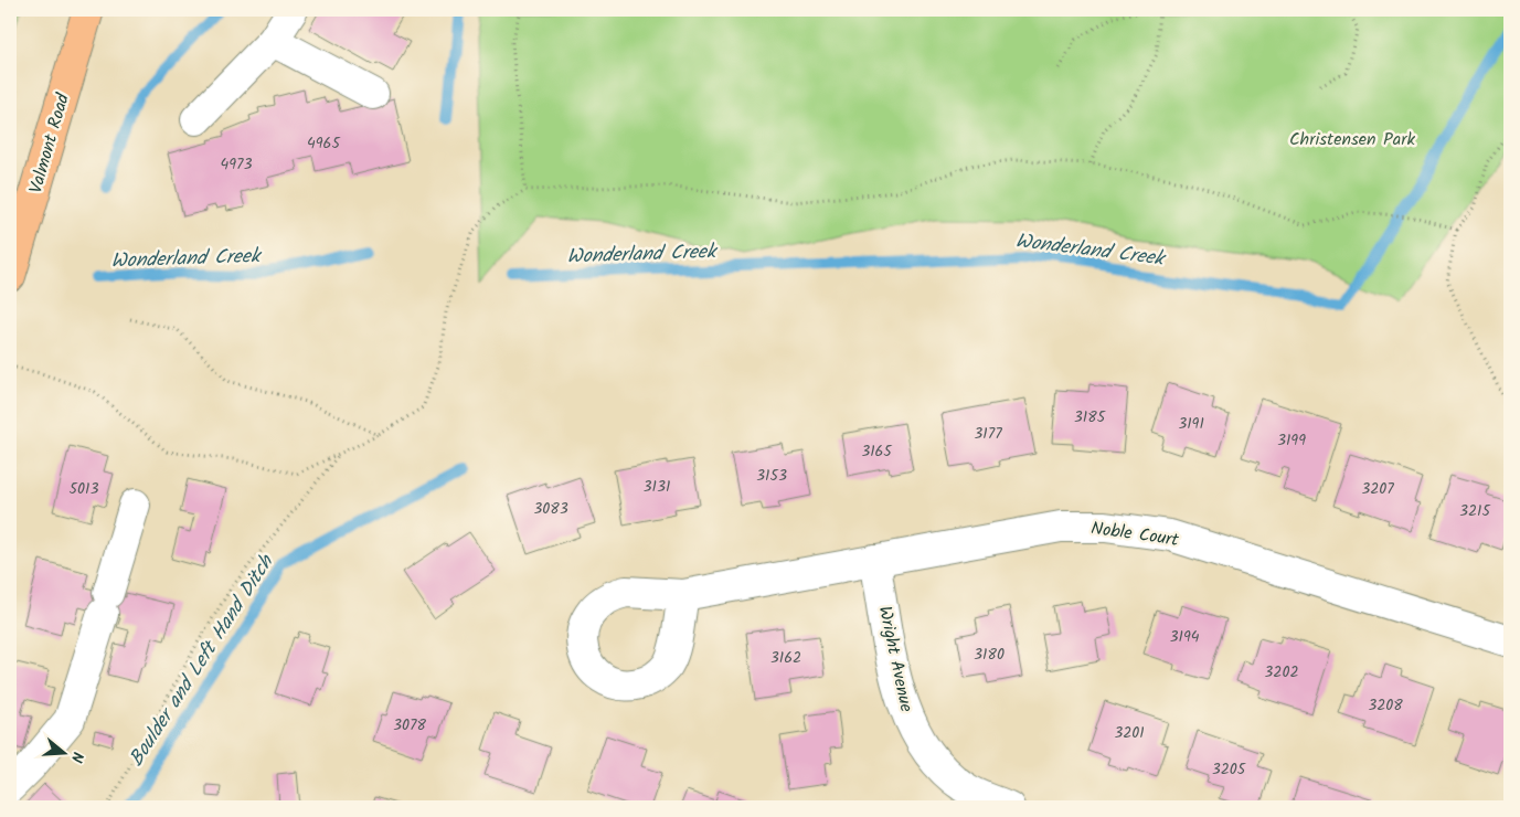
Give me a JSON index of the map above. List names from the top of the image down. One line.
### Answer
{"streets":{"main road":["Valmont Road"],"street":["Noble Court","Wright Avenue"]},"crossings":[["Noble Court","Wright Avenue"]],"water":["Wonderland Creek","Boulder and Left Hand Ditch"],"parks":["Christensen Park"],"house_numbers":["4965","4973","3185","3191","3177","3199","3165","3153","3131","5013","3207","3083","3215","3194","3180","3162","3202","3208","3078","3201","3205"],"north":"right"}
